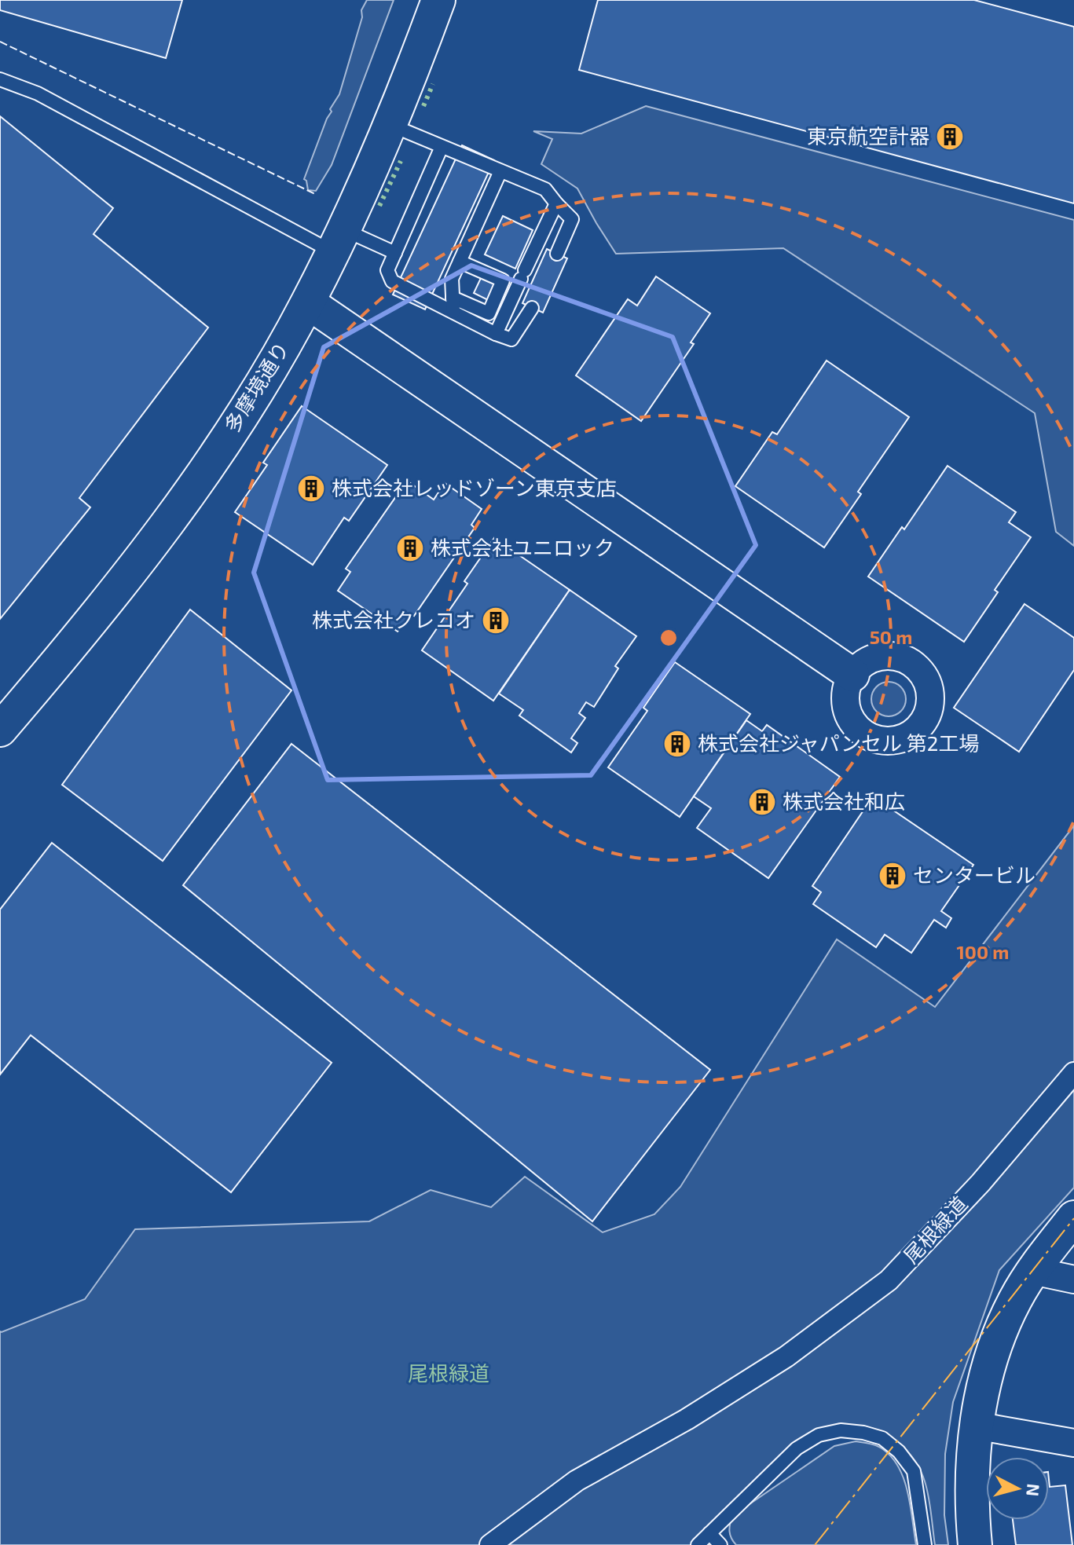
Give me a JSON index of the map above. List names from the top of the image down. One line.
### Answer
{"streets":{"street":["多摩境通り","尾根緑道"]},"parks":["尾根緑道"],"places":{"building":["東京航空計器","株式会社レッドゾーン東京支店","株式会社ユニロック","株式会社クレコオ","株式会社ジャパンセル 第2工場","株式会社和広","センタービル"]},"north":"right","rings":["50 m","100 m"]}
